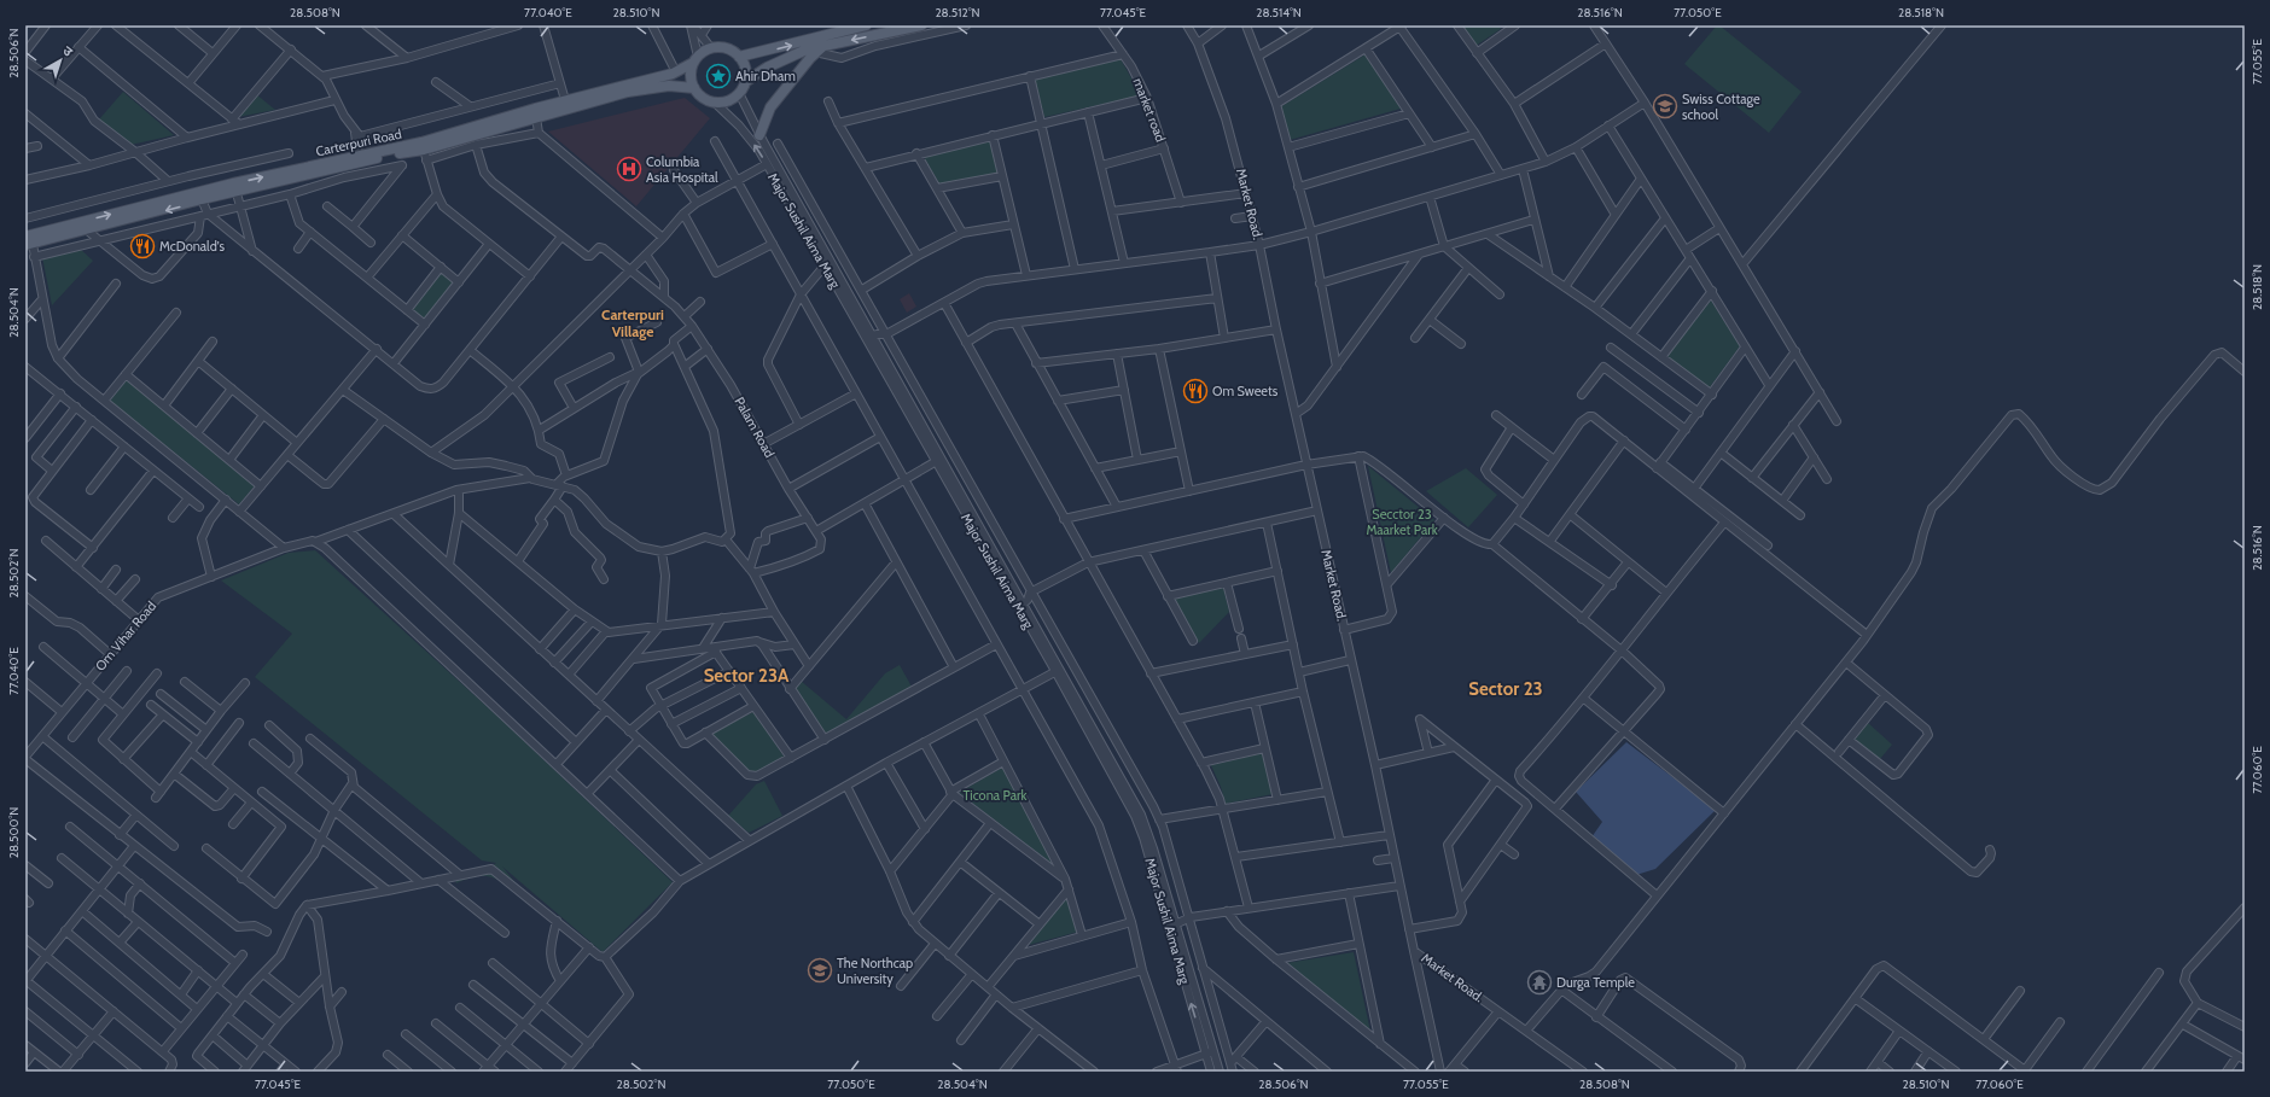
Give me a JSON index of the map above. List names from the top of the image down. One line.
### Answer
{"streets":{"main road":["Carterpuri Road"],"street":["market road","Market Road.","Major Sushil Aima Marg","Palam Road","Om Vihar Road"]},"crossings":[["Carterpuri Road","Major Sushil Aima Marg"]],"districts":["Carterpuri Village","Sector 23A","Sector 23"],"parks":["Secctor 23 Maarket Park","Ticona Park"],"places":{"place":["Ahir Dham"],"school or university":["Swiss Cottage school","The Northcap University"],"hospital":["Columbia Asia Hospital"],"restaurant":["McDonald's","Om Sweets"],"temple":["Durga Temple"]},"north":"top right","coordinates":["28.508°N","77.040°E","28.510°N","28.512°N","77.045°E","28.514°N","28.516°N","77.050°E","28.518°N","28.506°N","77.055°E","28.504°N","28.502°N","77.060°E","28.500°N"]}
